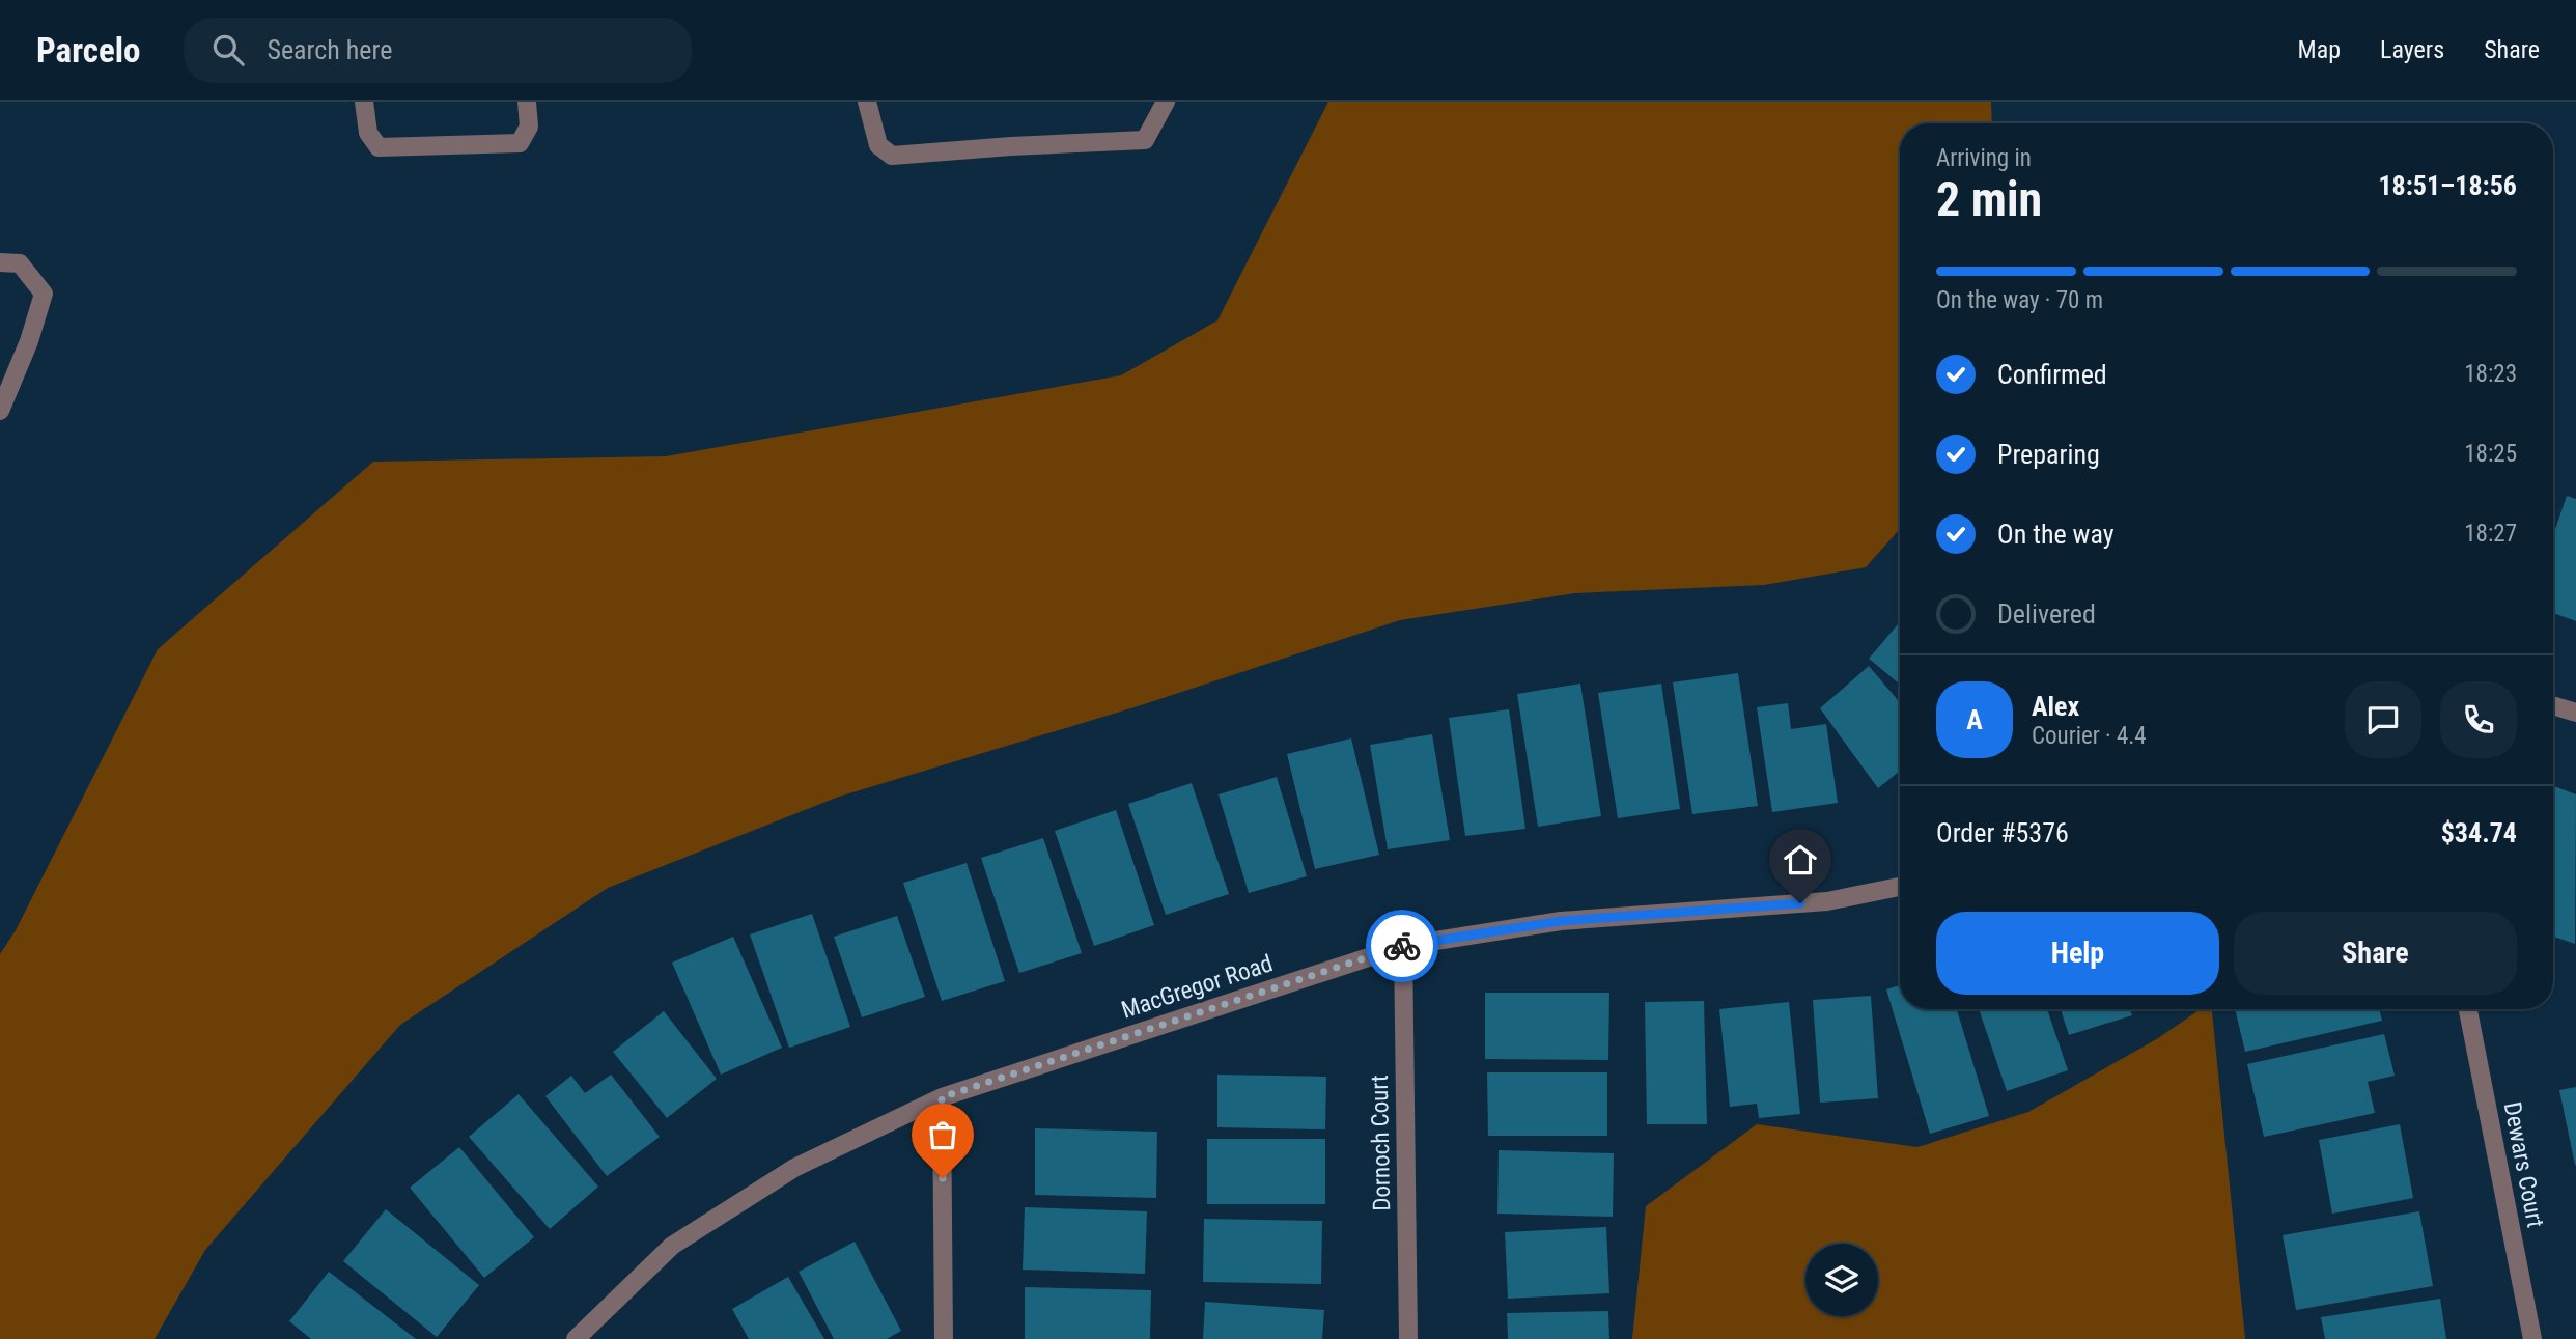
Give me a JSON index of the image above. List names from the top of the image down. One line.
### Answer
{"streets":{"street":["MacGregor Road","Dornoch Court","Dewars Court"]},"crossings":[["MacGregor Road","Dornoch Court"]],"page":{"header":"Parcelo","search":"Search here","nav":["Map","Layers","Share"],"heading":["2 min","Arriving in","18:51–18:56"],"panel":["Alex","Courier · 4.4","Order #5376","$34.74"],"bar":"On the way · 70 m","list":[["Confirmed","18:23"],["Preparing","18:25"],["On the way","18:27"],"Delivered"],"round":"A","buttons":["Help","Share"]}}
